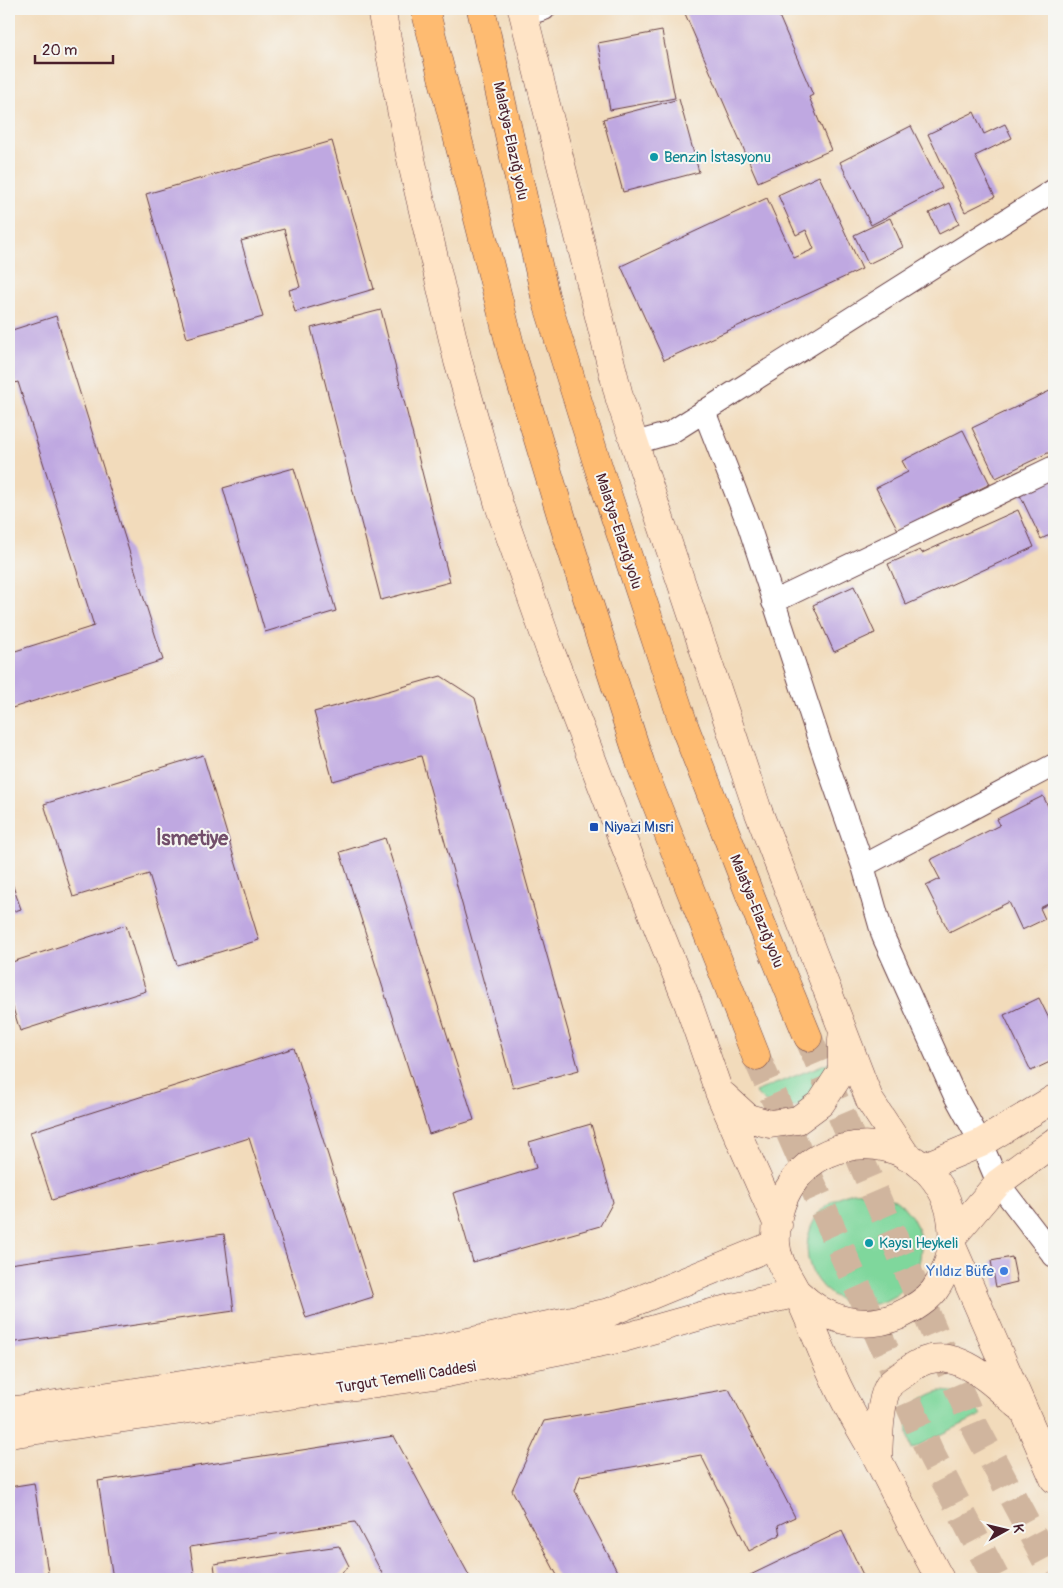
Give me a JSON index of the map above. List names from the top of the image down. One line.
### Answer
{"streets":{"highway":["Malatya-Elazığ yolu"],"main road":["Turgut Temelli Caddesi"]},"districts":["İsmetiye"],"places":{"other":["Benzin İstasyonu","Kaysı Heykeli","Yıldız Büfe"],"transit":["Niyazi Mısri"]},"scale_bar":"20 m","north":"right"}
